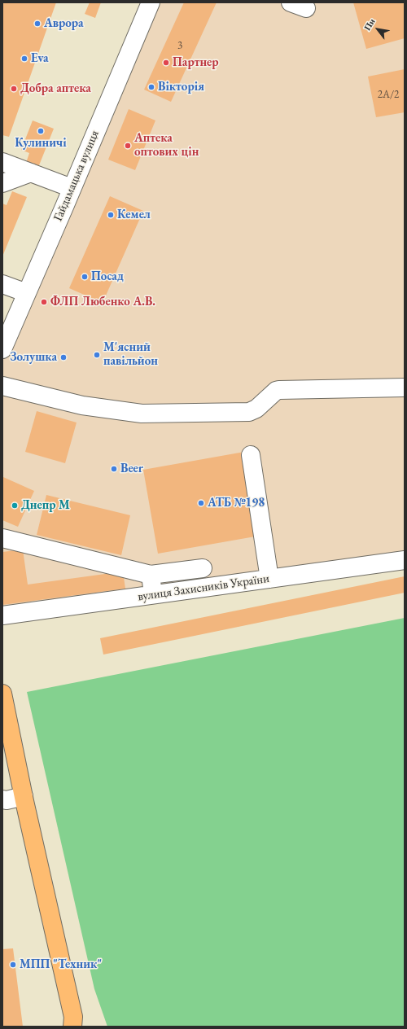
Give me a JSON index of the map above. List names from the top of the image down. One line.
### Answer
{"streets":{"street":["Гайдамацька вулиця","вулиця Захисників України"]},"places":["Аврора","Eva","Партнер","Вікторія","Добра аптека","Кулиничі","Аптека оптових цін","Кемел","Посад","ФЛП Любенко А.В.","М'ясний павільйон","Золушка","Beer","АТБ №198","Днепр М","МПП \"Техник\""],"house_numbers":["3","2А/2"],"north":"top left"}
